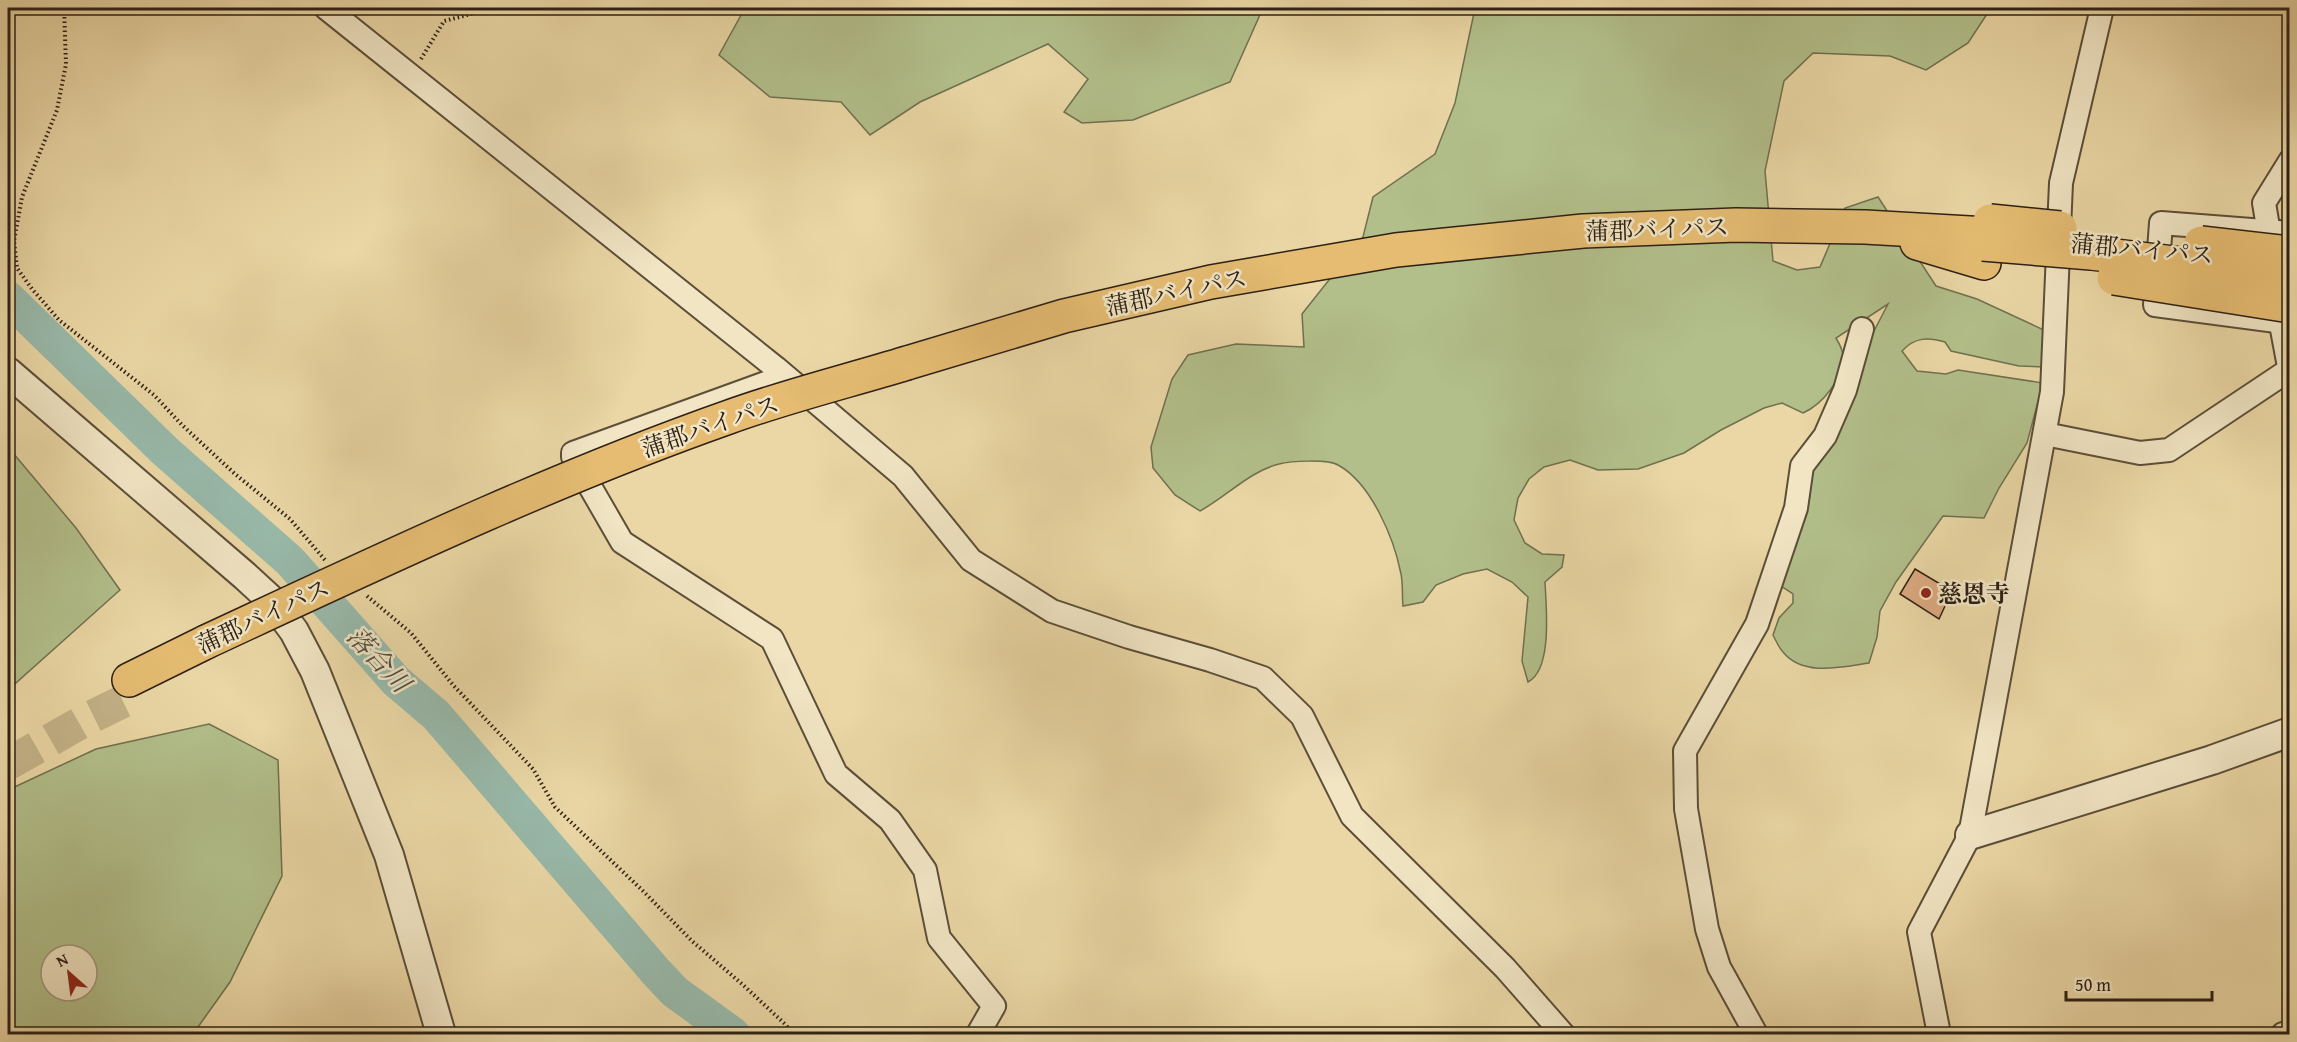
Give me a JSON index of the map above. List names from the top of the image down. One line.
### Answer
{"streets":{"highway":["蒲郡バイパス"]},"water":["落合川"],"places":["慈恩寺"],"scale_bar":"50 m","north":"top left"}
